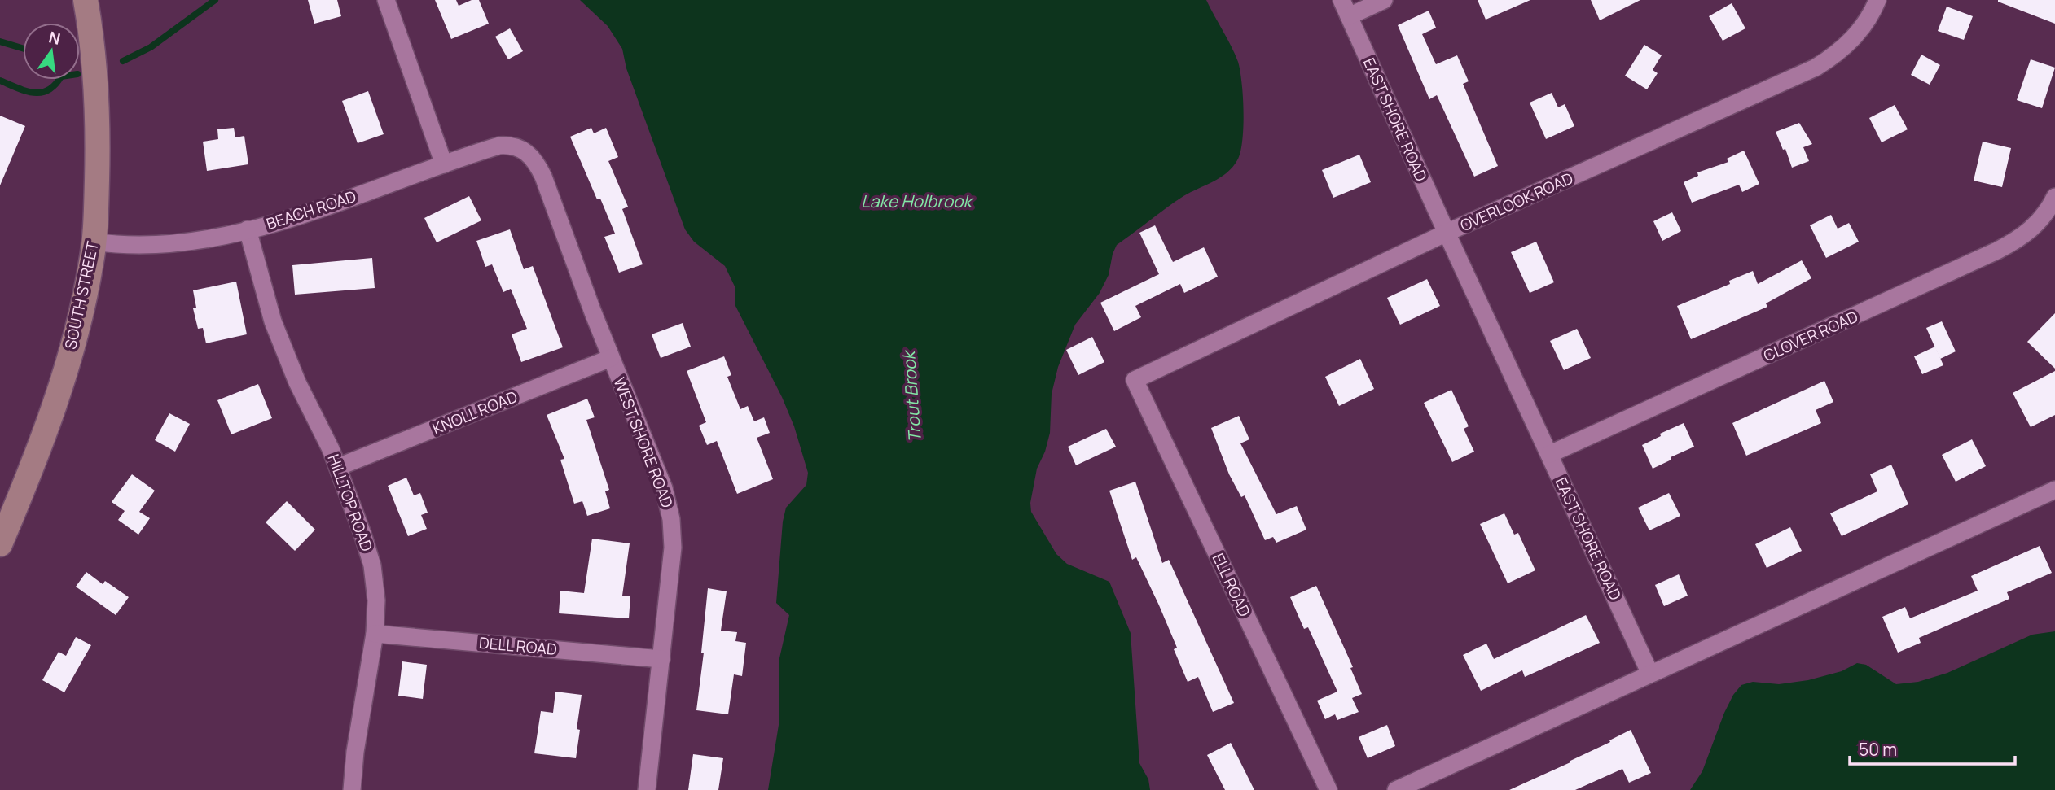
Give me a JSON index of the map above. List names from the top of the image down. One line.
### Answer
{"streets":{"main road":["SOUTH STREET"],"street":["EAST SHORE ROAD","OVERLOOK ROAD","BEACH ROAD","CLOVER ROAD","KNOLL ROAD","WEST SHORE ROAD","HILLTOP ROAD","ELL ROAD","DELL ROAD"]},"crossings":[["EAST SHORE ROAD","OVERLOOK ROAD"],["EAST SHORE ROAD","CLOVER ROAD"],["OVERLOOK ROAD","ELL ROAD"],["BEACH ROAD","SOUTH STREET"],["BEACH ROAD","WEST SHORE ROAD"],["BEACH ROAD","HILLTOP ROAD"],["KNOLL ROAD","WEST SHORE ROAD"],["KNOLL ROAD","HILLTOP ROAD"],["WEST SHORE ROAD","DELL ROAD"],["HILLTOP ROAD","DELL ROAD"]],"water":["Lake Holbrook","Trout Brook"],"scale_bar":"50 m","north":"top"}
